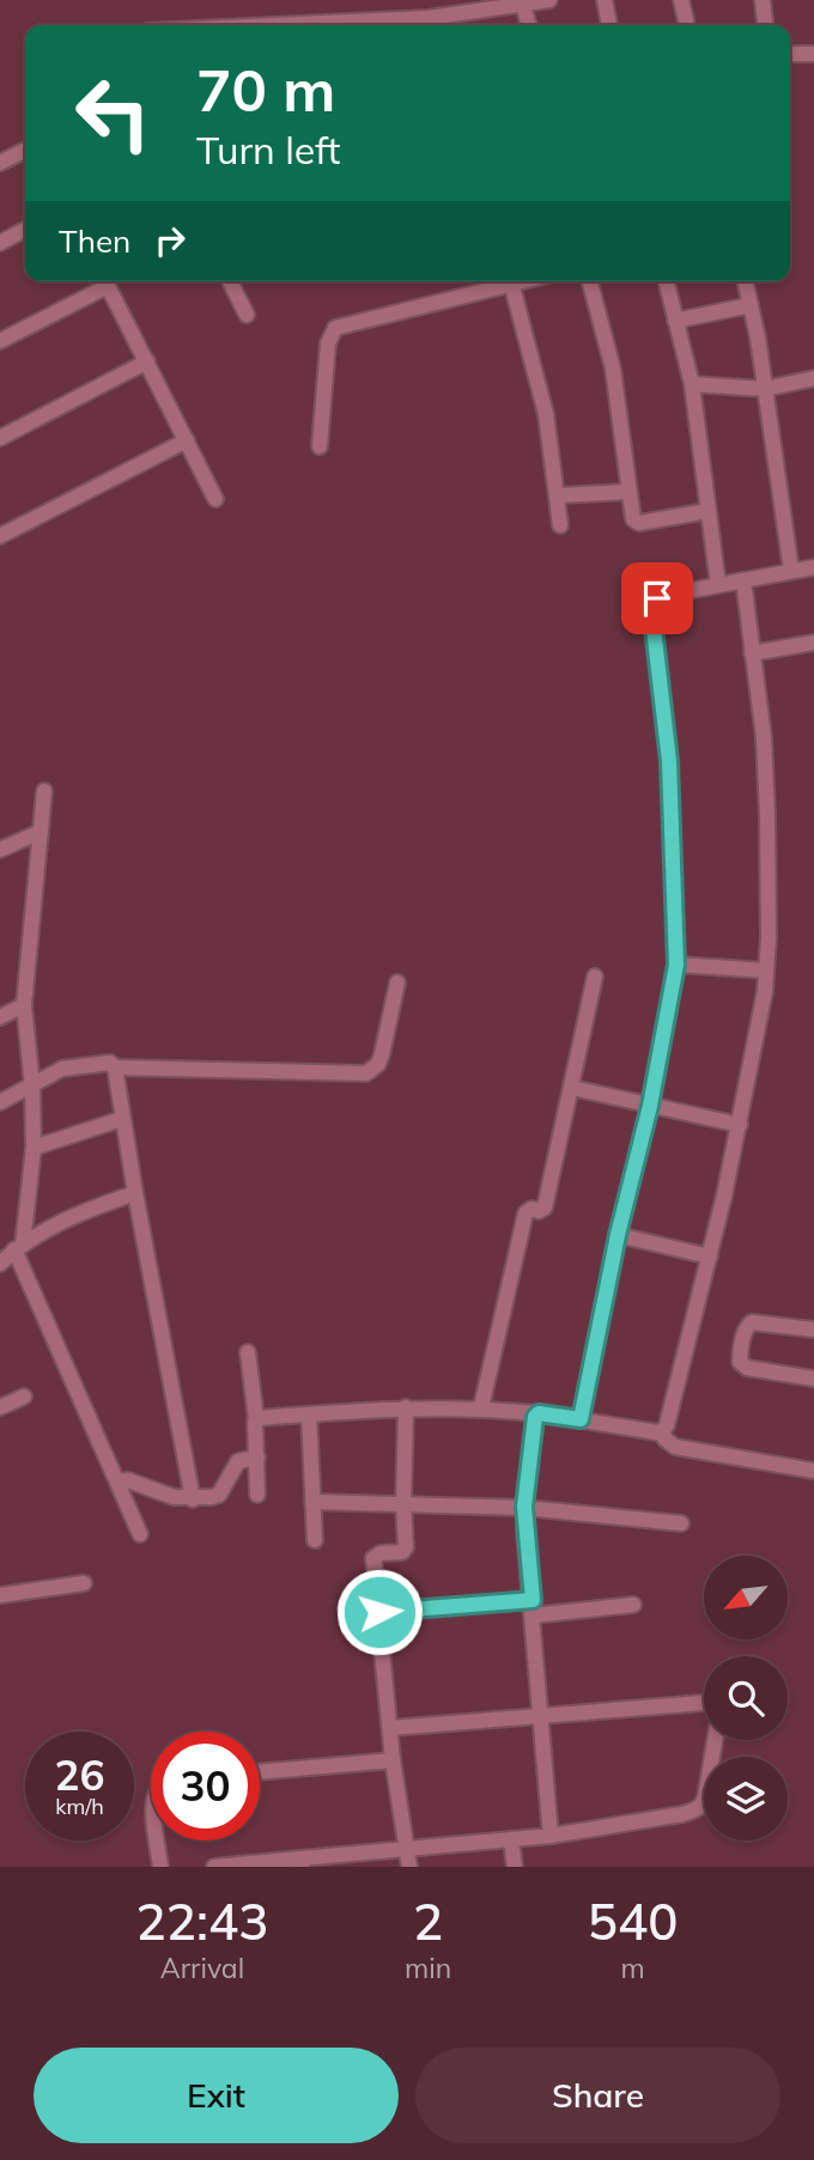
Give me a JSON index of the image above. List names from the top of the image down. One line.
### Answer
{"north":"bottom left","page":{"turn":["70 m","Turn left"],"then":"Then","speed":"26 km/h","limit":"30","eta":["22:43","Arrival","2","min","540","m"],"buttons":["Exit","Share"]}}
